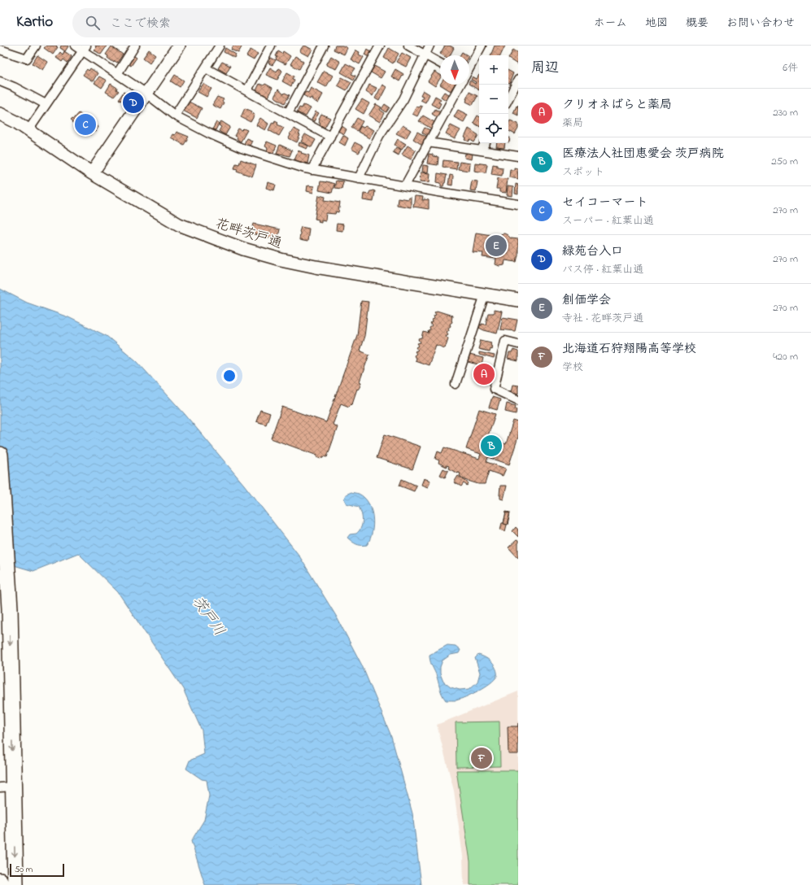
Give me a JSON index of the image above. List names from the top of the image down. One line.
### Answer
{"streets":{"main road":["花畔茨戸通"]},"water":["茨戸川"],"scale_bar":"50 m","north":"bottom","page":{"header":"Kartio","search":"ここで検索","nav":["ホーム","地図","概要","お問い合わせ"],"heading":["周辺","6件"],"map_buttons":["+","−"],"list":[{"mark":"A","name":"クリオネばらと薬局","note":"薬局","value":"230 m"},{"mark":"B","name":"医療法人社団恵愛会 茨戸病院","note":"スポット","value":"250 m"},{"mark":"C","name":"セイコーマート","note":"スーパー · 紅葉山通","value":"270 m"},{"mark":"D","name":"緑苑台入口","note":"バス停 · 紅葉山通","value":"270 m"},{"mark":"E","name":"創価学会","note":"寺社 · 花畔茨戸通","value":"270 m"},{"mark":"F","name":"北海道石狩翔陽高等学校","note":"学校","value":"420 m"}],"pins":["D","C","E","A","B","F"],"scale":"50 m"}}
